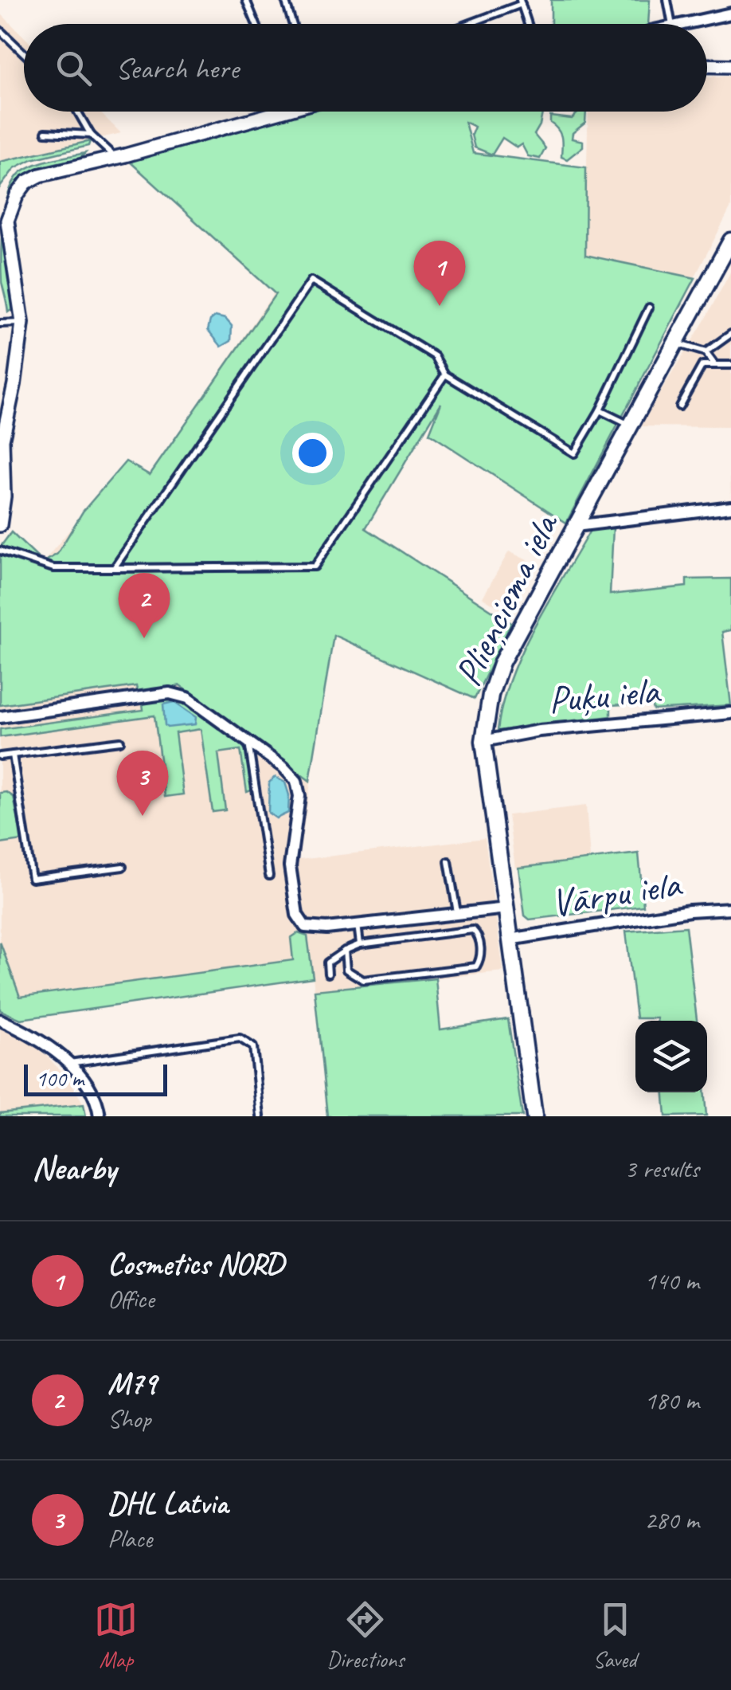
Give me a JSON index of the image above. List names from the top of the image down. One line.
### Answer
{"streets":{"main road":["Plieņciema iela"],"street":["Puķu iela","Vārpu iela"]},"crossings":[["Plieņciema iela","Puķu iela"],["Plieņciema iela","Vārpu iela"]],"scale_bar":"100 m","page":{"search":"Search here","pins":["1","2","3"],"scale":"100 m","heading":["Nearby","3 results"],"list":[{"mark":"1","name":"Cosmetics NORD","note":"Office","value":"140 m"},{"mark":"2","name":"M79","note":"Shop","value":"180 m"},{"mark":"3","name":"DHL Latvia","note":"Place","value":"280 m"}],"nav":["Map","Directions","Saved"]}}
